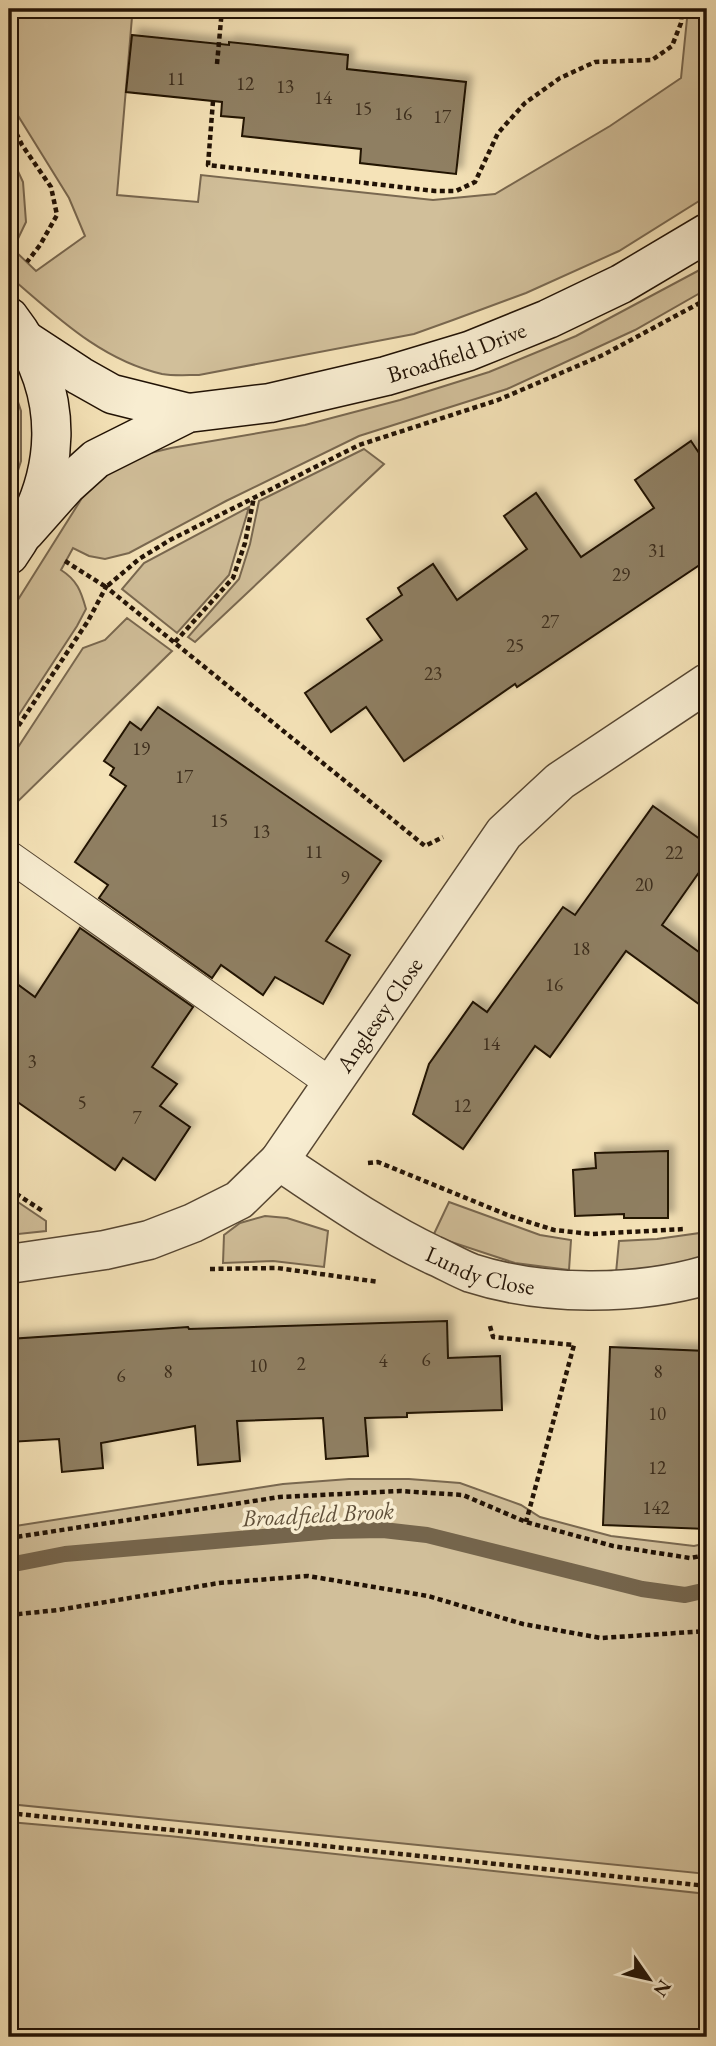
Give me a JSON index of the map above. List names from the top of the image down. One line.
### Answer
{"streets":{"street":["Broadfield Drive","Anglesey Close","Lundy Close"]},"crossings":[["Anglesey Close","Lundy Close"]],"water":["Broadfield Brook"],"house_numbers":["11","12","13","14","15","16","17","31","29","27","25","23","19","17","15","13","11","22","9","20","18","16","14","3","5","12","7","6","4","2","10","8","8","6","10","12","142"],"north":"bottom right"}
